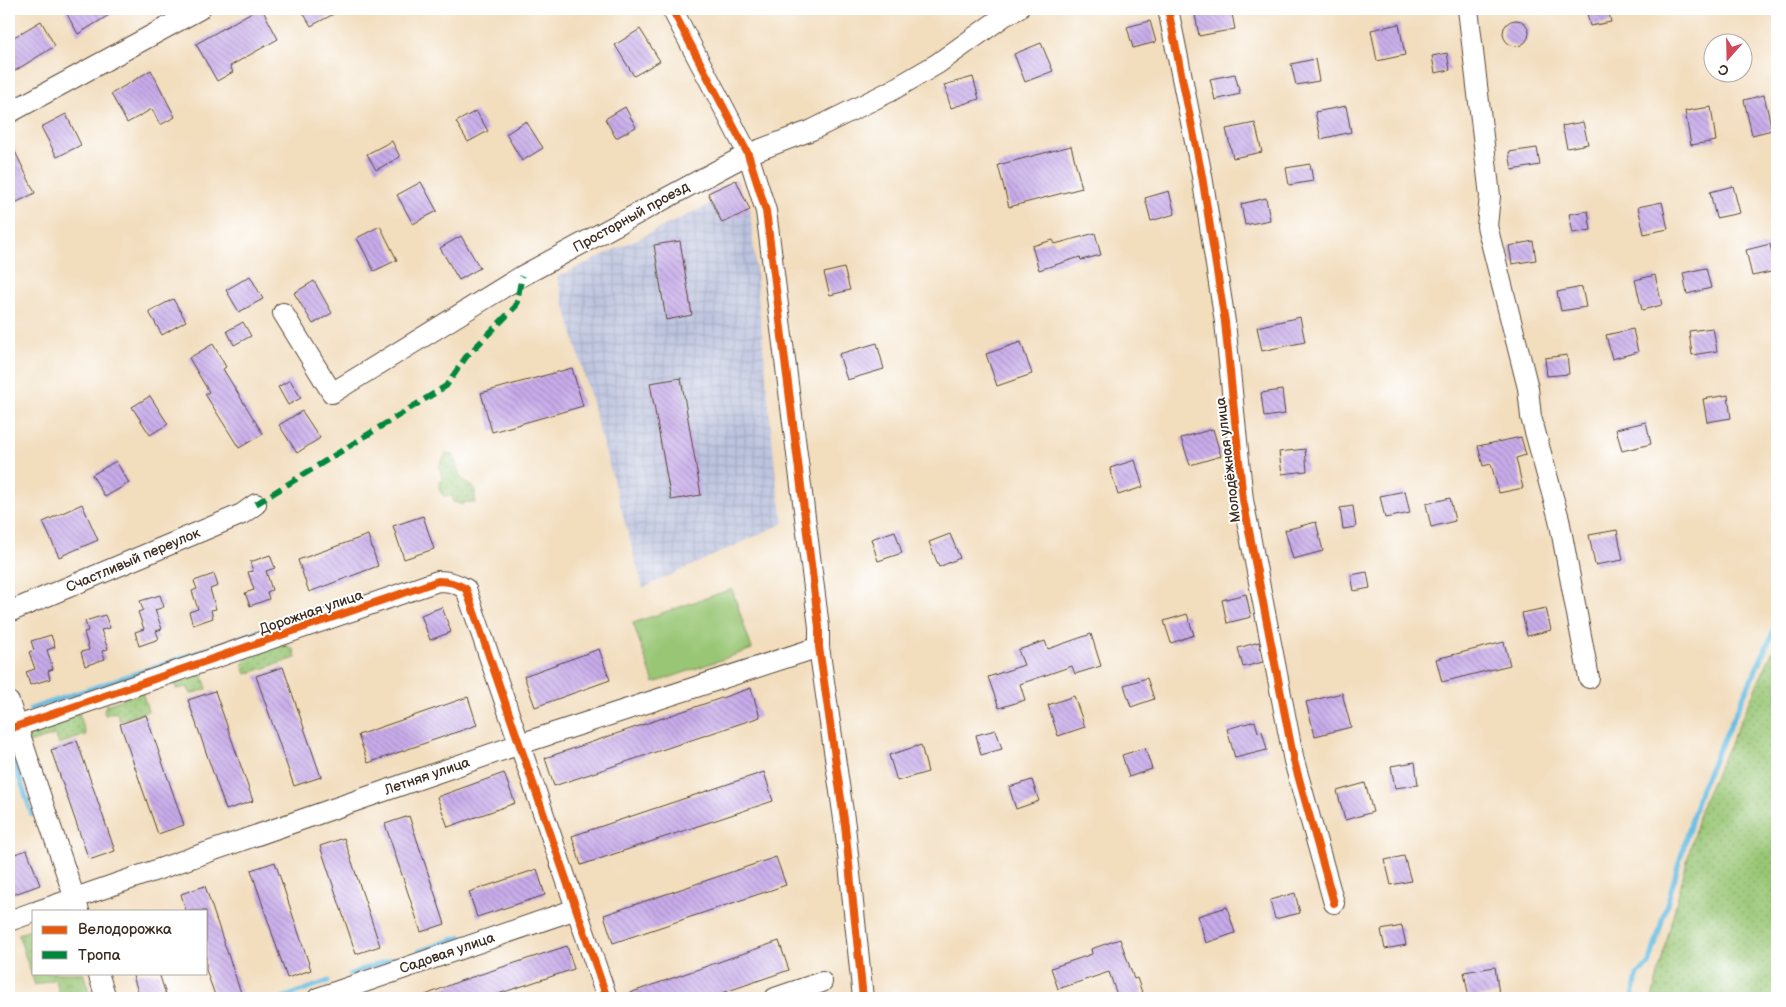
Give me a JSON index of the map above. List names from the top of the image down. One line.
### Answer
{"streets":{"street":["Просторный проезд","Молодёжная улица","Счастливый переулок","Дорожная улица","Летняя улица","Садовая улица"]},"crossings":[["Дорожная улица","Летняя улица"],["Дорожная улица","Садовая улица"]],"legend":["Велодорожка","Тропа"],"north":"bottom"}
